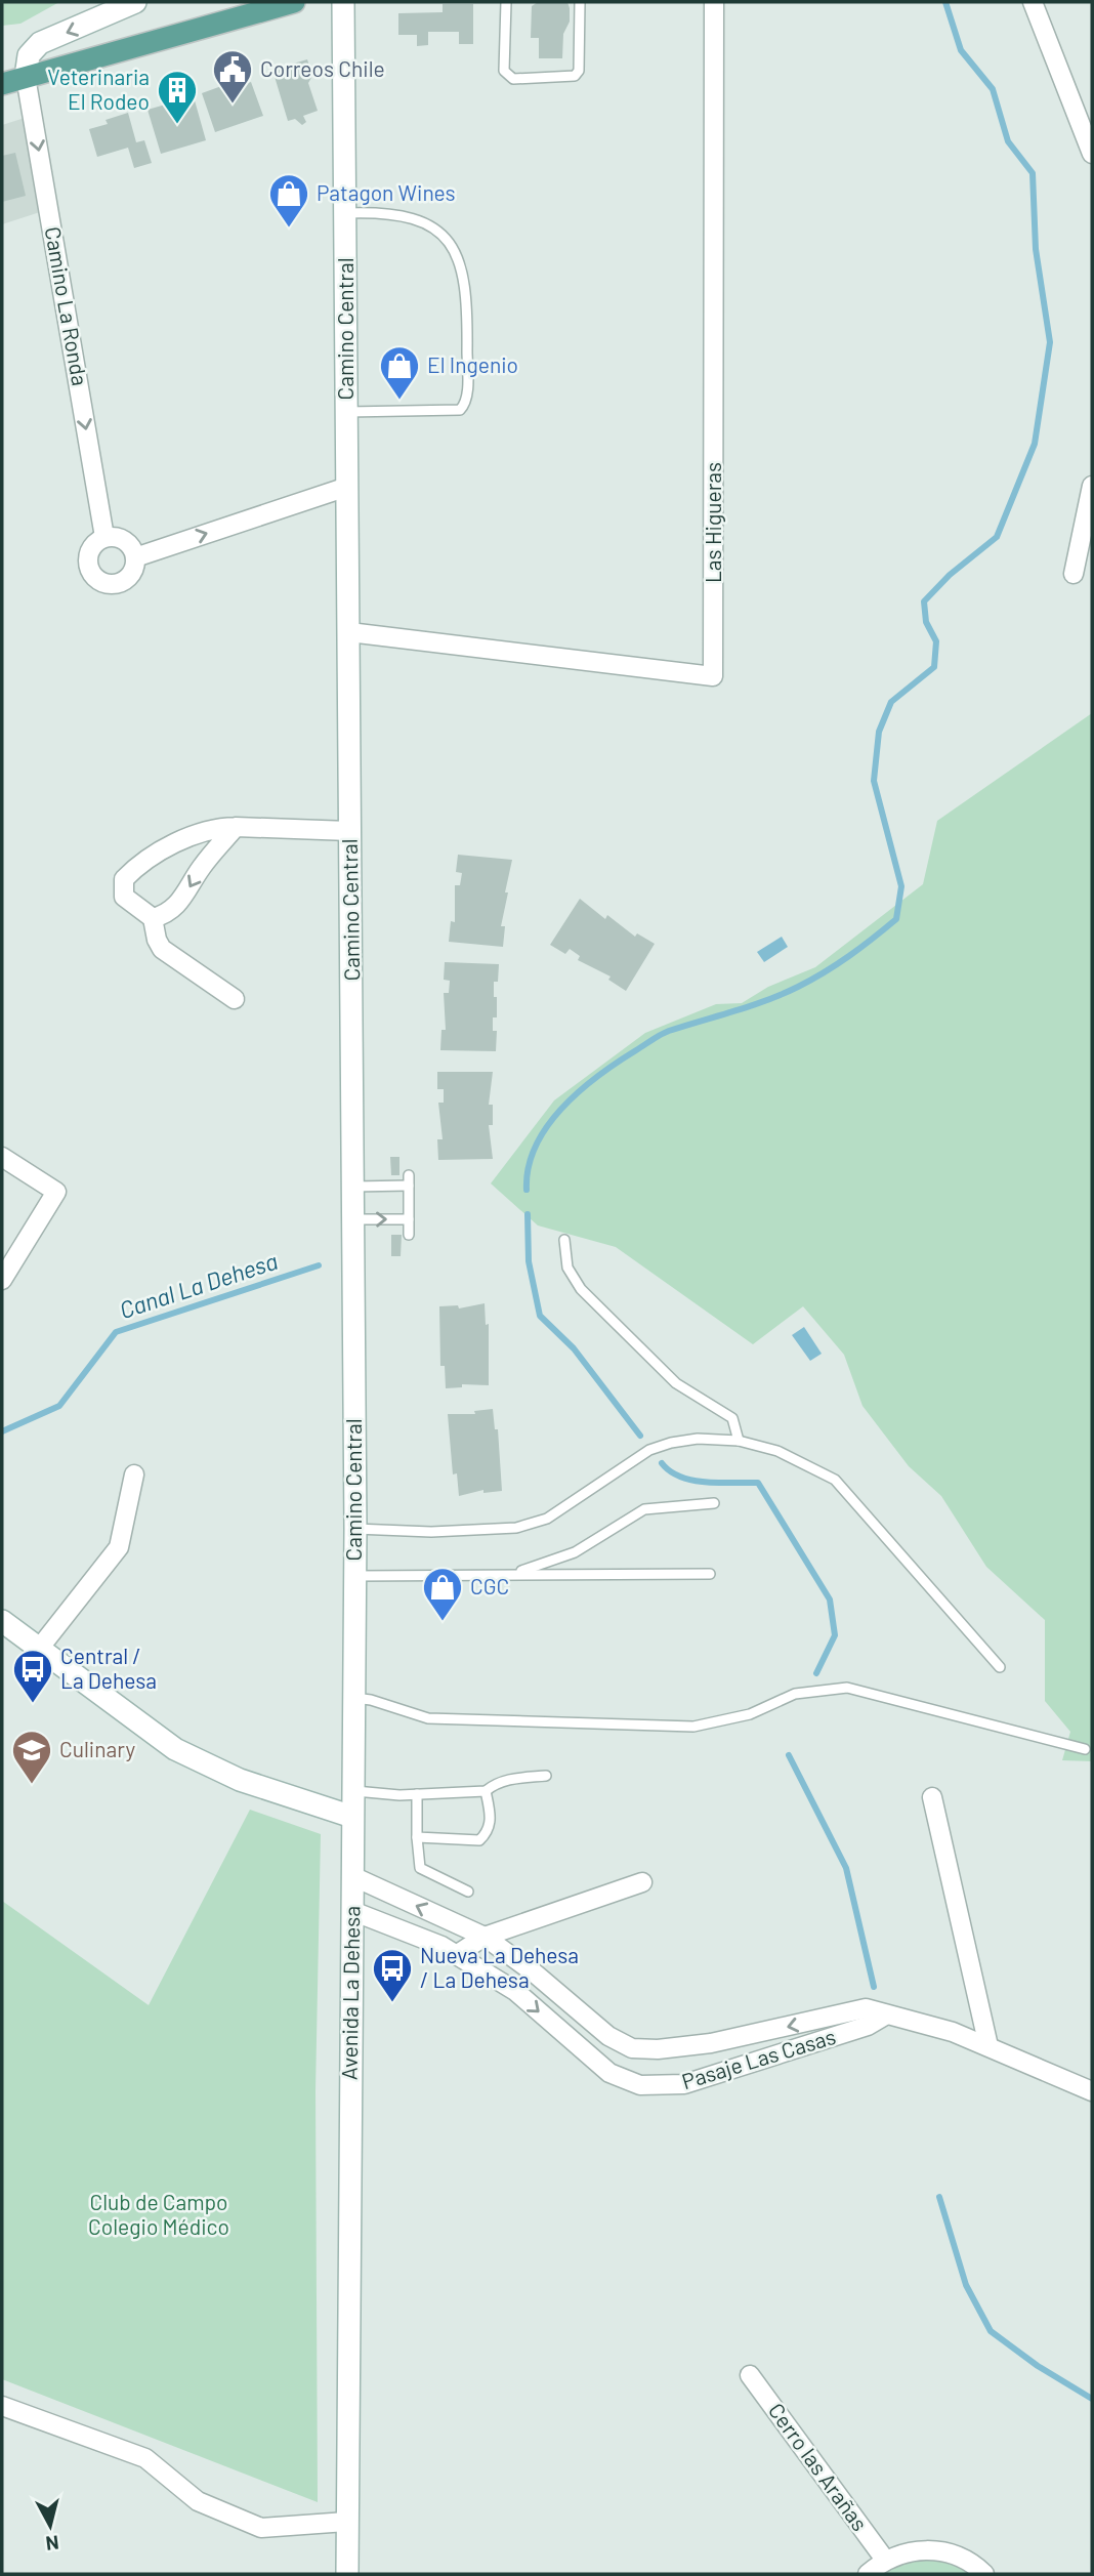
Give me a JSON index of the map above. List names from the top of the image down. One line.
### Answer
{"streets":{"main road":["Camino Central","Avenida La Dehesa"],"street":["Camino La Ronda","Las Higueras","Pasaje Las Casas","Cerro las Arañas"]},"crossings":[["Camino Central","Las Higueras"],["Camino Central","Avenida La Dehesa"],["Avenida La Dehesa","Pasaje Las Casas"]],"one_way":["Camino La Ronda"],"water":["Canal La Dehesa"],"parks":["Club de Campo Colegio Médico"],"places":{"public building":["Correos Chile"],"building":["Veterinaria El Rodeo"],"shop":["Patagon Wines","El Ingenio","CGC"],"bus stop":["Central / La Dehesa","Nueva La Dehesa / La Dehesa"],"school or university":["Culinary"]},"north":"bottom"}
